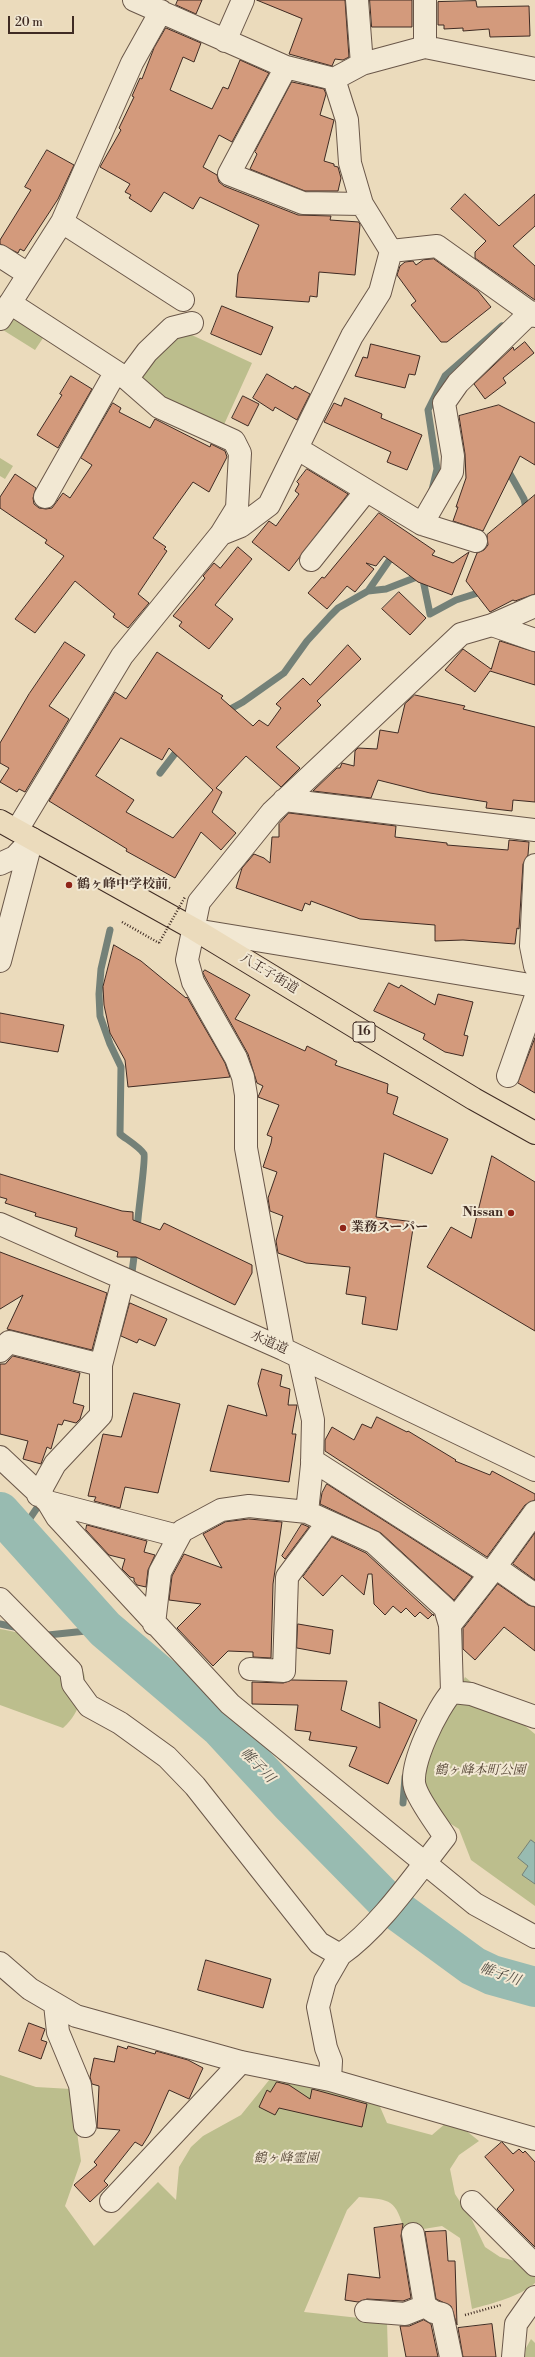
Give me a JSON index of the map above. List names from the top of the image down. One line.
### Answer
{"streets":{"highway":["八王子街道","16"],"street":["水道道"]},"water":["帷子川"],"parks":["鶴ヶ峰本町公園","鶴ヶ峰霊園"],"places":["鶴ヶ峰中学校前","Nissan","業務スーパー"],"scale_bar":"20 m"}
